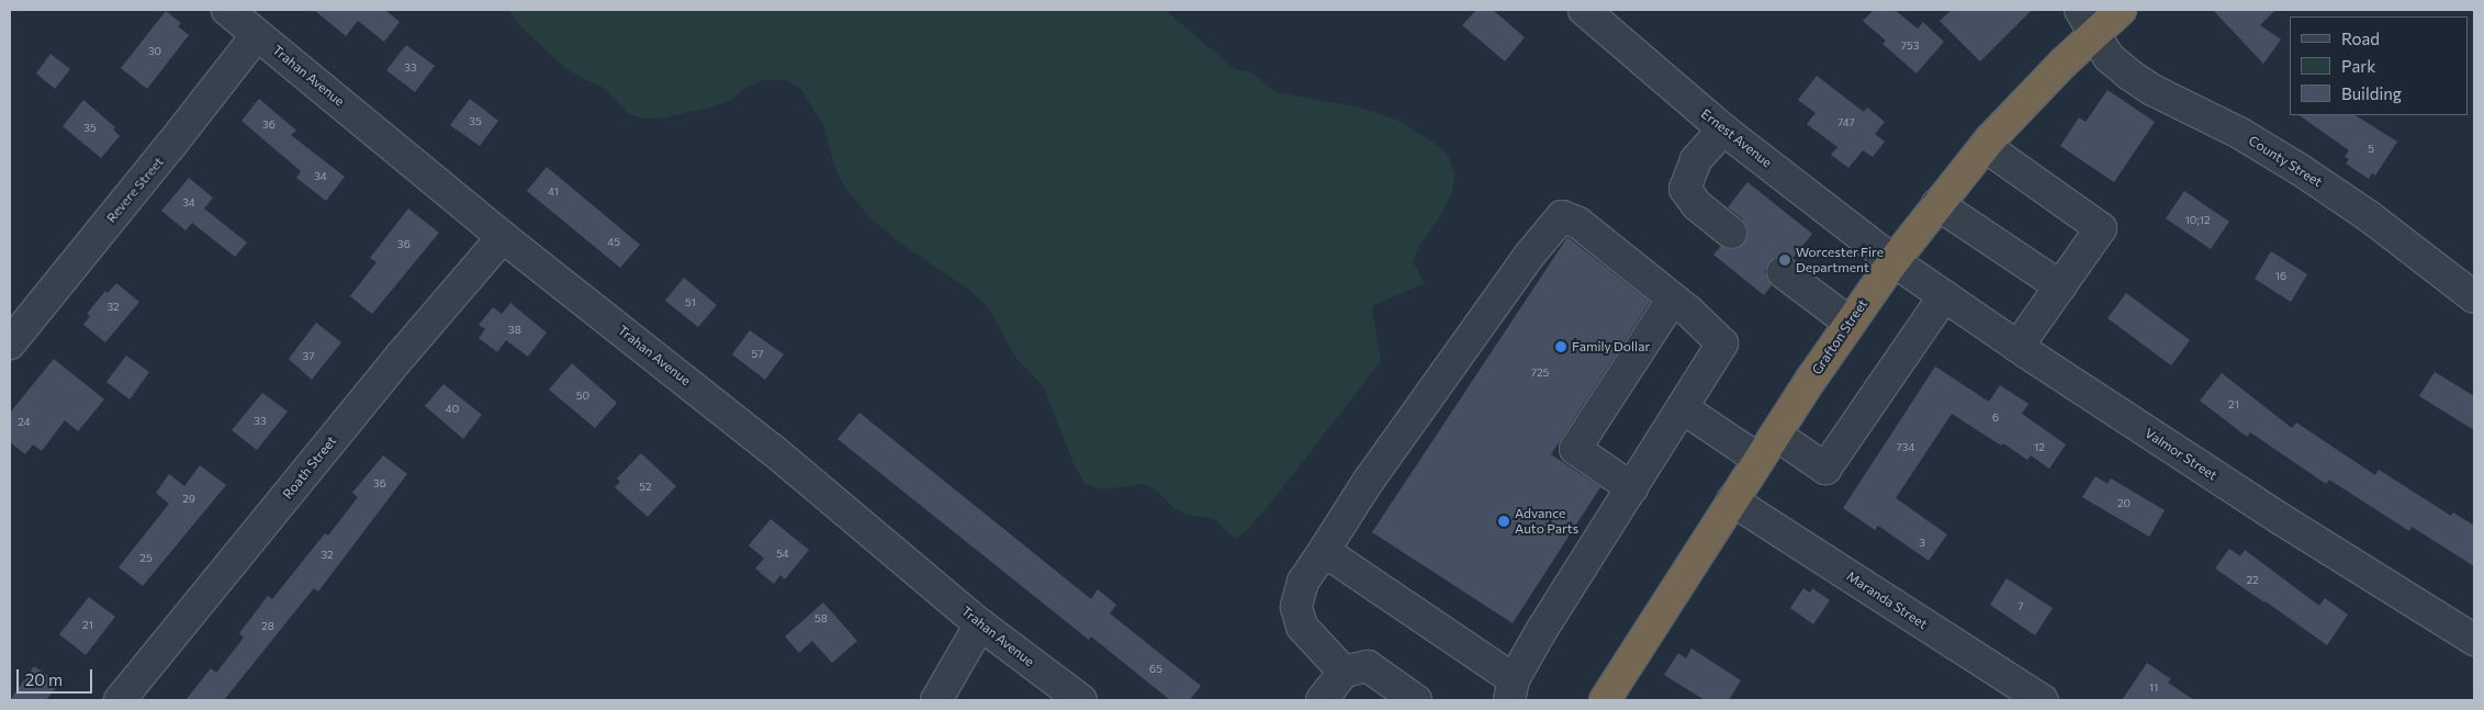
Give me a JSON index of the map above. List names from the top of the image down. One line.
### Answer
{"streets":{"highway":["Grafton Street"],"street":["Trahan Avenue","Ernest Avenue","County Street","Revere Street","Valmor Street","Roath Street","Maranda Street"]},"crossings":[["Trahan Avenue","Revere Street"],["Trahan Avenue","Roath Street"],["Ernest Avenue","Grafton Street"],["Ernest Avenue","Valmor Street"],["County Street","Grafton Street"],["Grafton Street","Valmor Street"],["Grafton Street","Maranda Street"]],"places":["Worcester Fire Department","Family Dollar","Advance Auto Parts"],"house_numbers":["753","30","33","35","747","36","35","5","34","41","34","10;12","45","36","16","51","32","38","57","37","725","50","21","40","6","33","24","734","12","36","52","29","20","3","54","32","25","22","7","58","21","28","65","11"],"legend":["Road","Park","Building"],"scale_bar":"20 m"}
